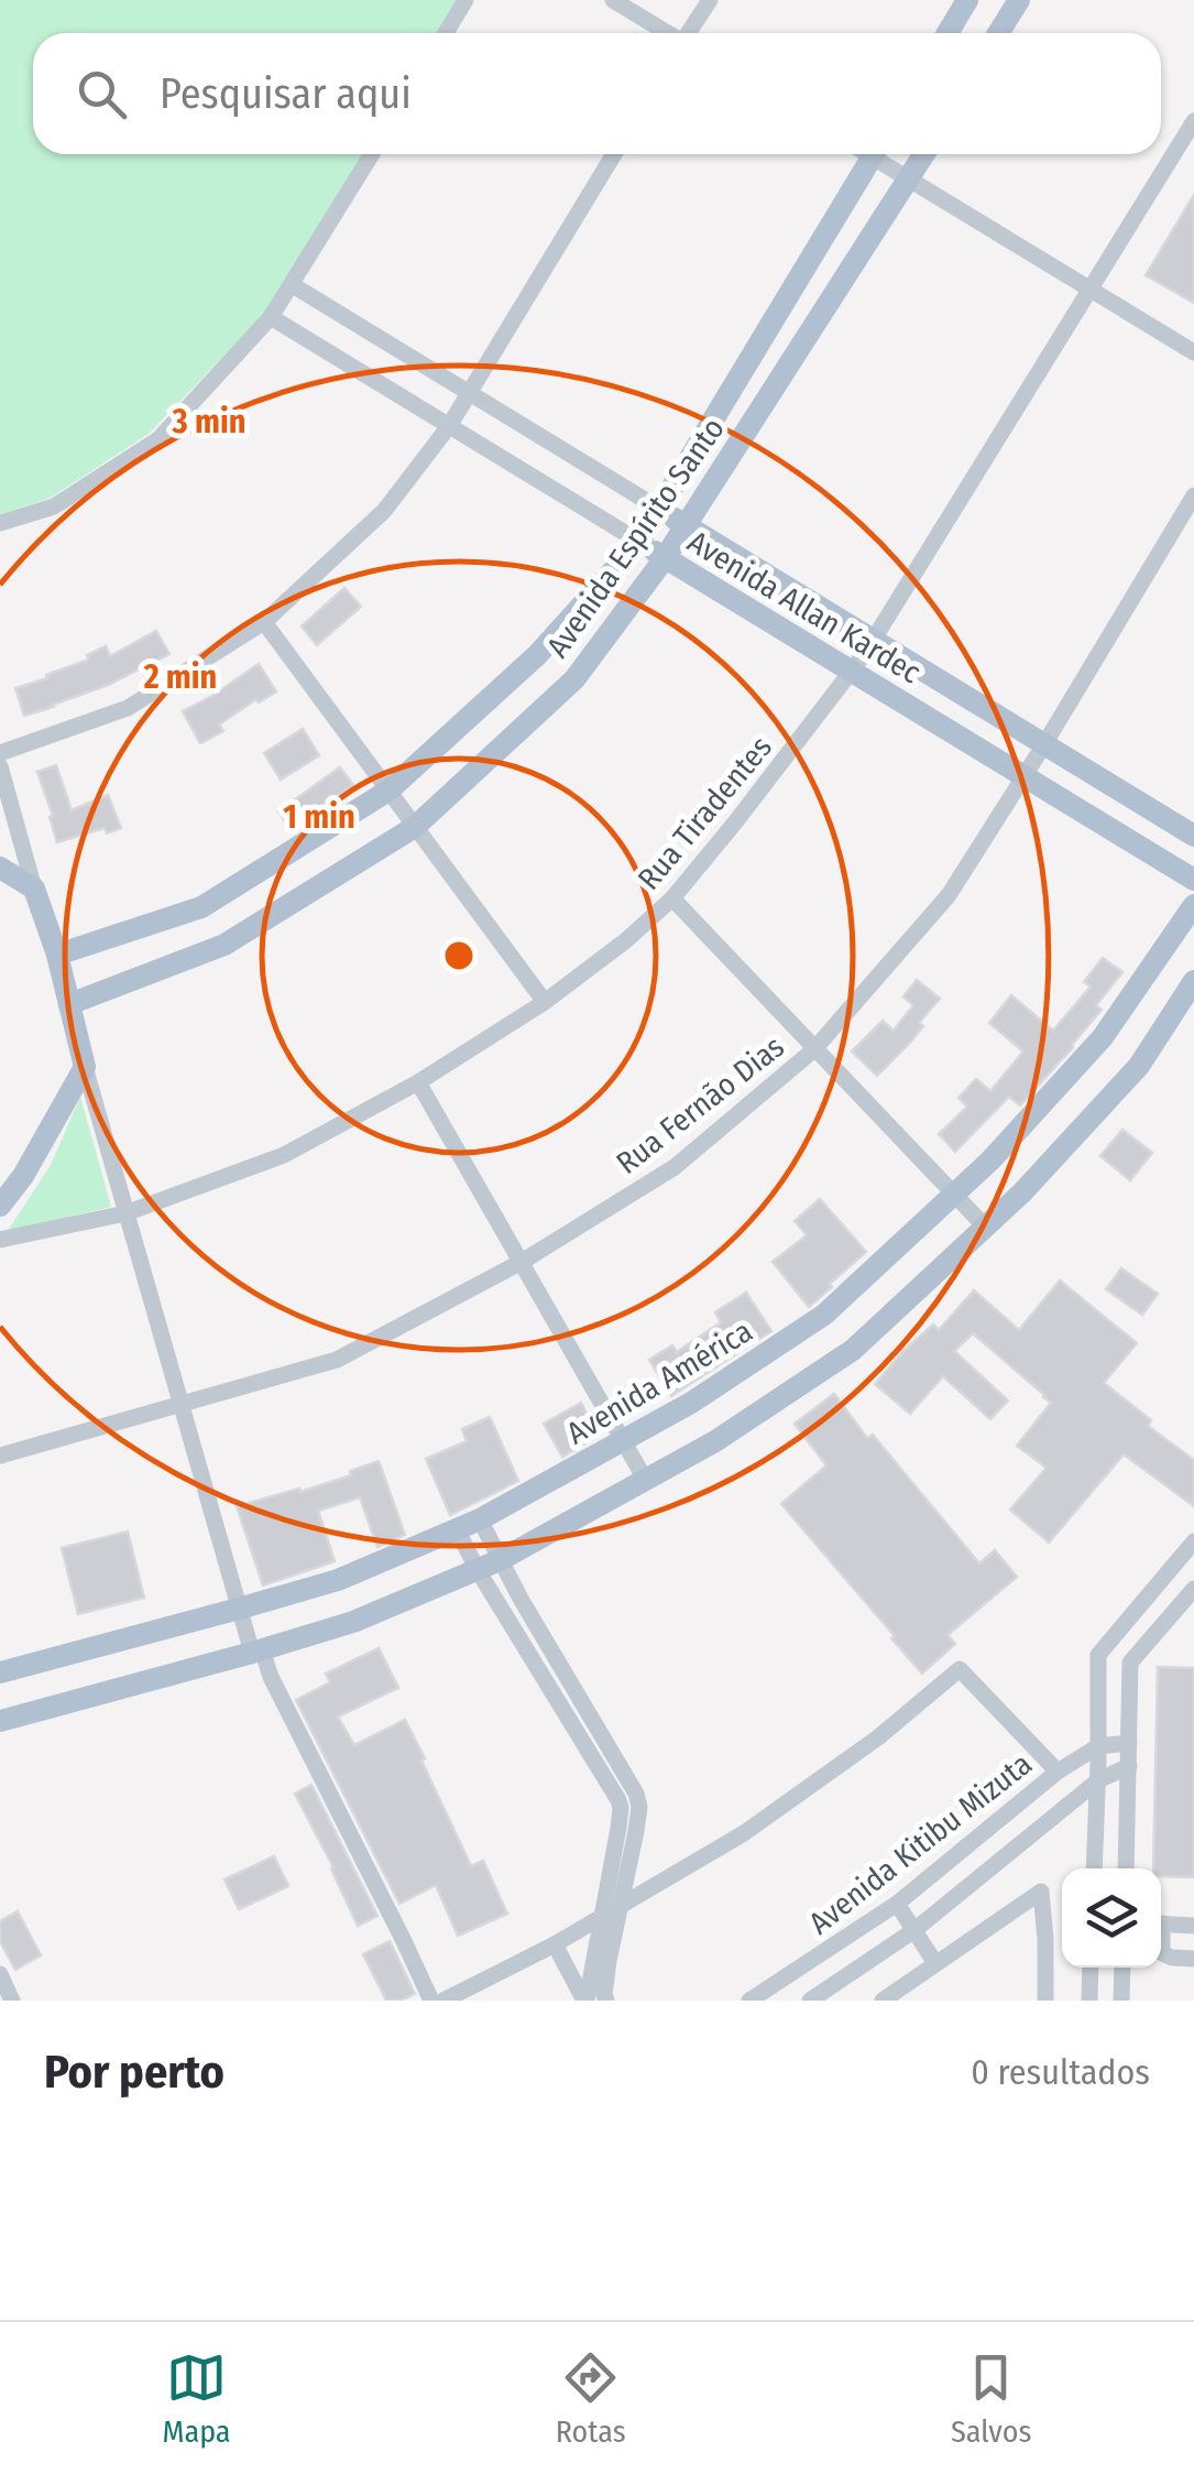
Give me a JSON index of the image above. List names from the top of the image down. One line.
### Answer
{"streets":{"main road":["Avenida Espírito Santo","Avenida Allan Kardec","Avenida América"],"street":["Rua Tiradentes","Rua Fernão Dias","Avenida Kitibu Mizuta"]},"crossings":[["Avenida Espírito Santo","Avenida Allan Kardec"],["Avenida Allan Kardec","Rua Tiradentes"],["Avenida Allan Kardec","Rua Fernão Dias"]],"page":{"search":"Pesquisar aqui","heading":["Por perto","0 resultados"],"nav":["Mapa","Rotas","Salvos"]},"rings":["3 min","2 min","1 min"]}
